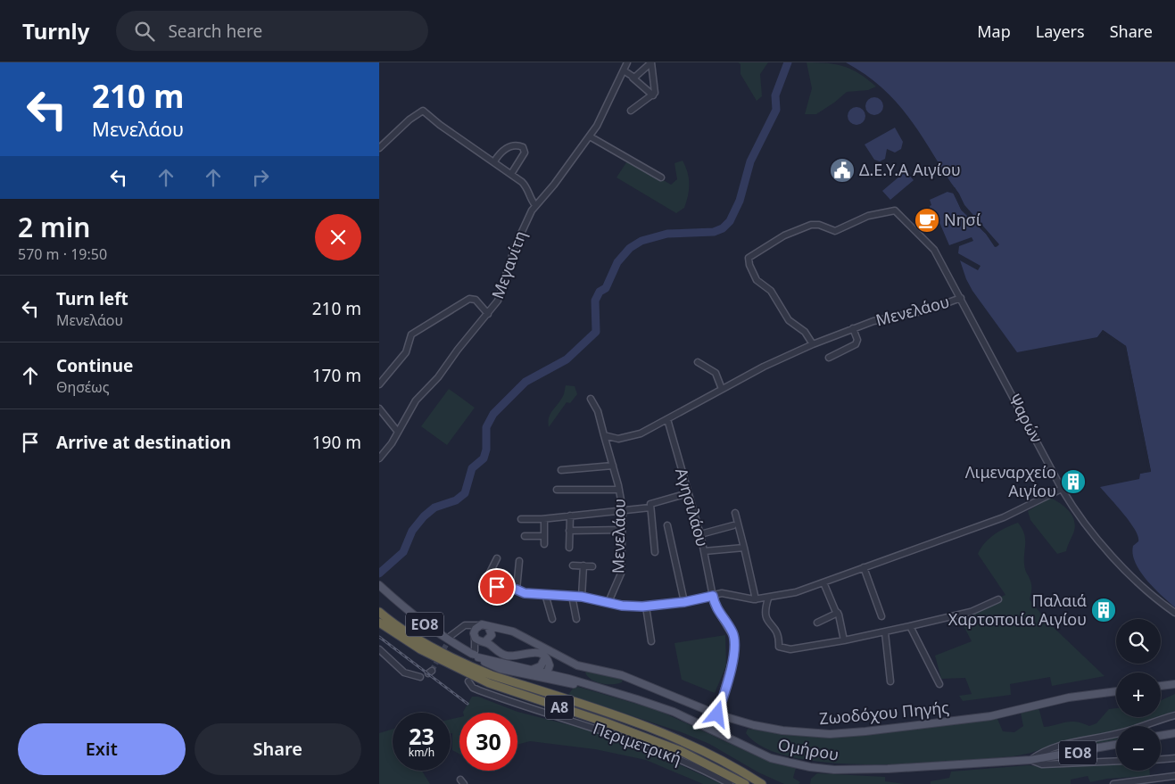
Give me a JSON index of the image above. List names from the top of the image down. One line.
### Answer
{"streets":{"highway":["Α8"],"main road":["ΕΟ8","Ζωοδόχου Πηγής","Ομήρου"],"street":["Μεγανίτη","Μενελάου","Ψαρών","Αγησιλάου","Περιμετρική"]},"crossings":[["Μενελάου","Ψαρών"],["Μενελάου","Αγησιλάου"],["Αγησιλάου","Ζωοδόχου Πηγής"],["ΕΟ8","Ομήρου"]],"places":{"public building":["Δ.Ε.Υ.Α Αιγίου"],"cafe":["Νησί"],"building":["Λιμεναρχείο Αιγίου","Παλαιά Χαρτοποιία Αιγίου"]},"page":{"header":"Turnly","search":"Search here","nav":["Map","Layers","Share"],"turn":["210 m","Μενελάου"],"heading":["2 min","570 m · 19:50"],"list":[{"name":"Turn left","note":"Μενελάου","value":"210 m"},{"name":"Continue","note":"Θησέως","value":"170 m"},{"name":"Arrive at destination","value":"190 m"}],"map_buttons":["+","−"],"speed":"23 km/h","limit":"30","buttons":["Exit","Share"]}}
